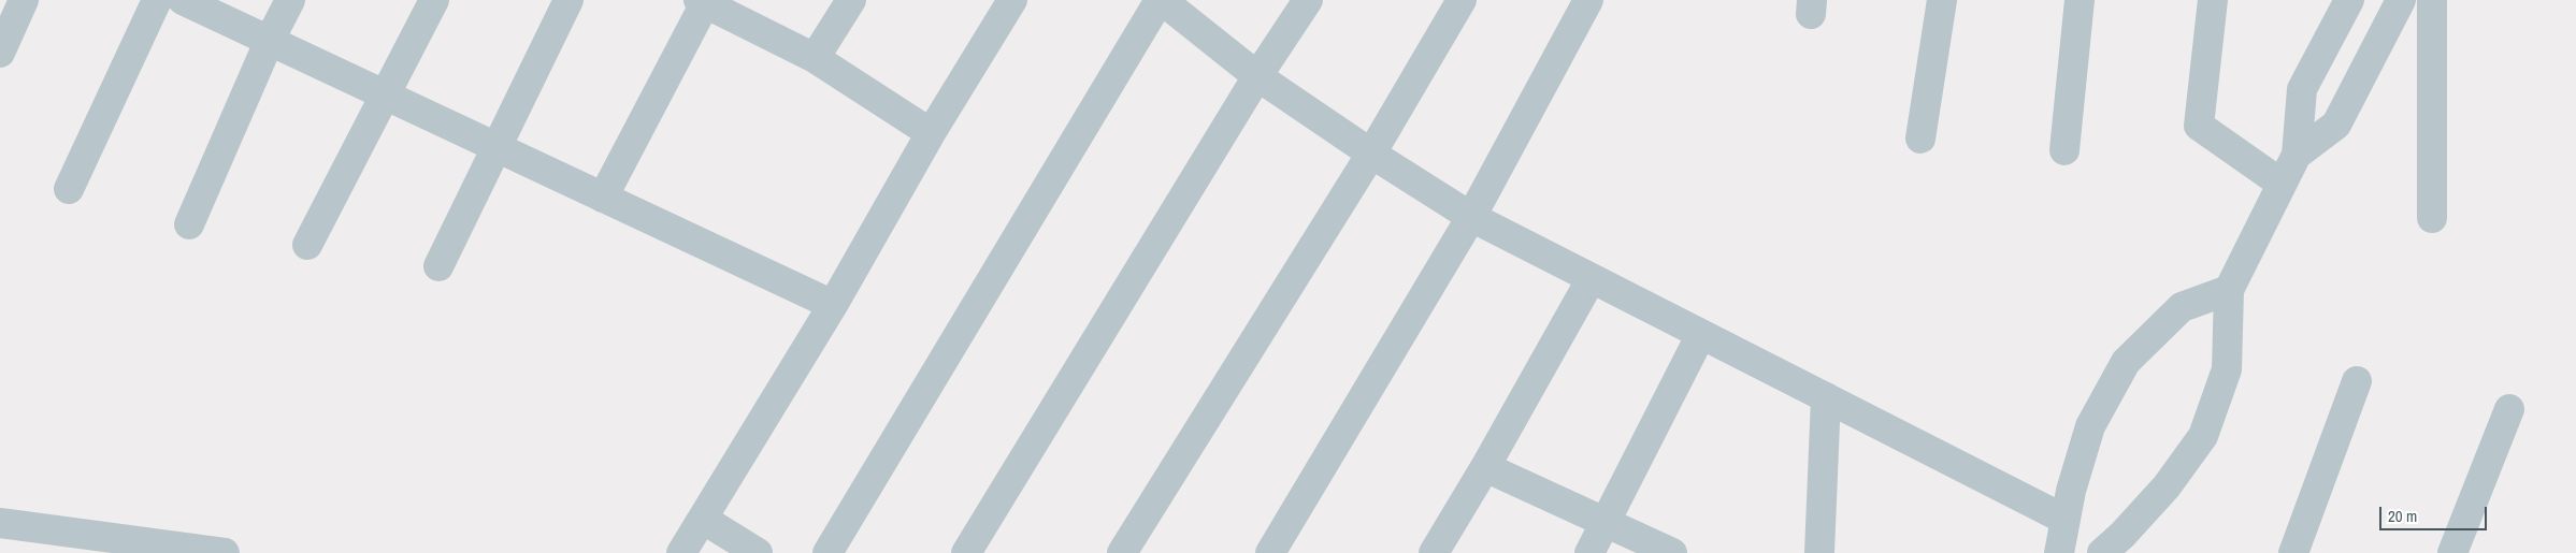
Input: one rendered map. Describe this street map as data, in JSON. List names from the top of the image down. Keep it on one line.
{"scale_bar":"20 m"}
